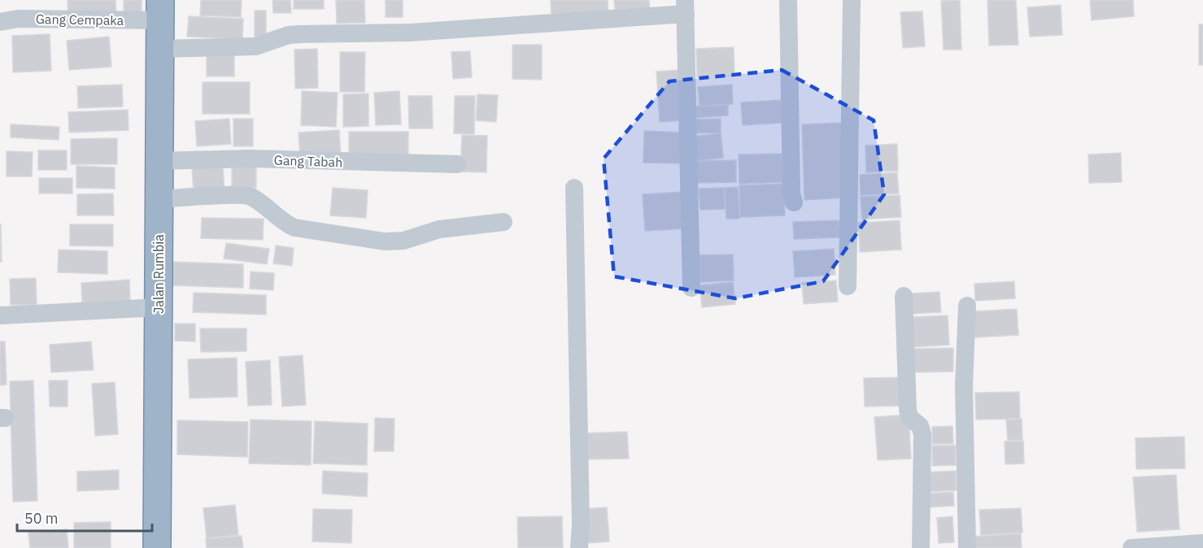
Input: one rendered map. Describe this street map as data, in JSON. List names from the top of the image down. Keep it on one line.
{"streets":{"highway":["Jalan Rumbia"],"street":["Gang Cempaka","Gang Tabah"]},"crossings":[["Gang Cempaka","Jalan Rumbia"],["Gang Tabah","Jalan Rumbia"]],"scale_bar":"50 m"}
